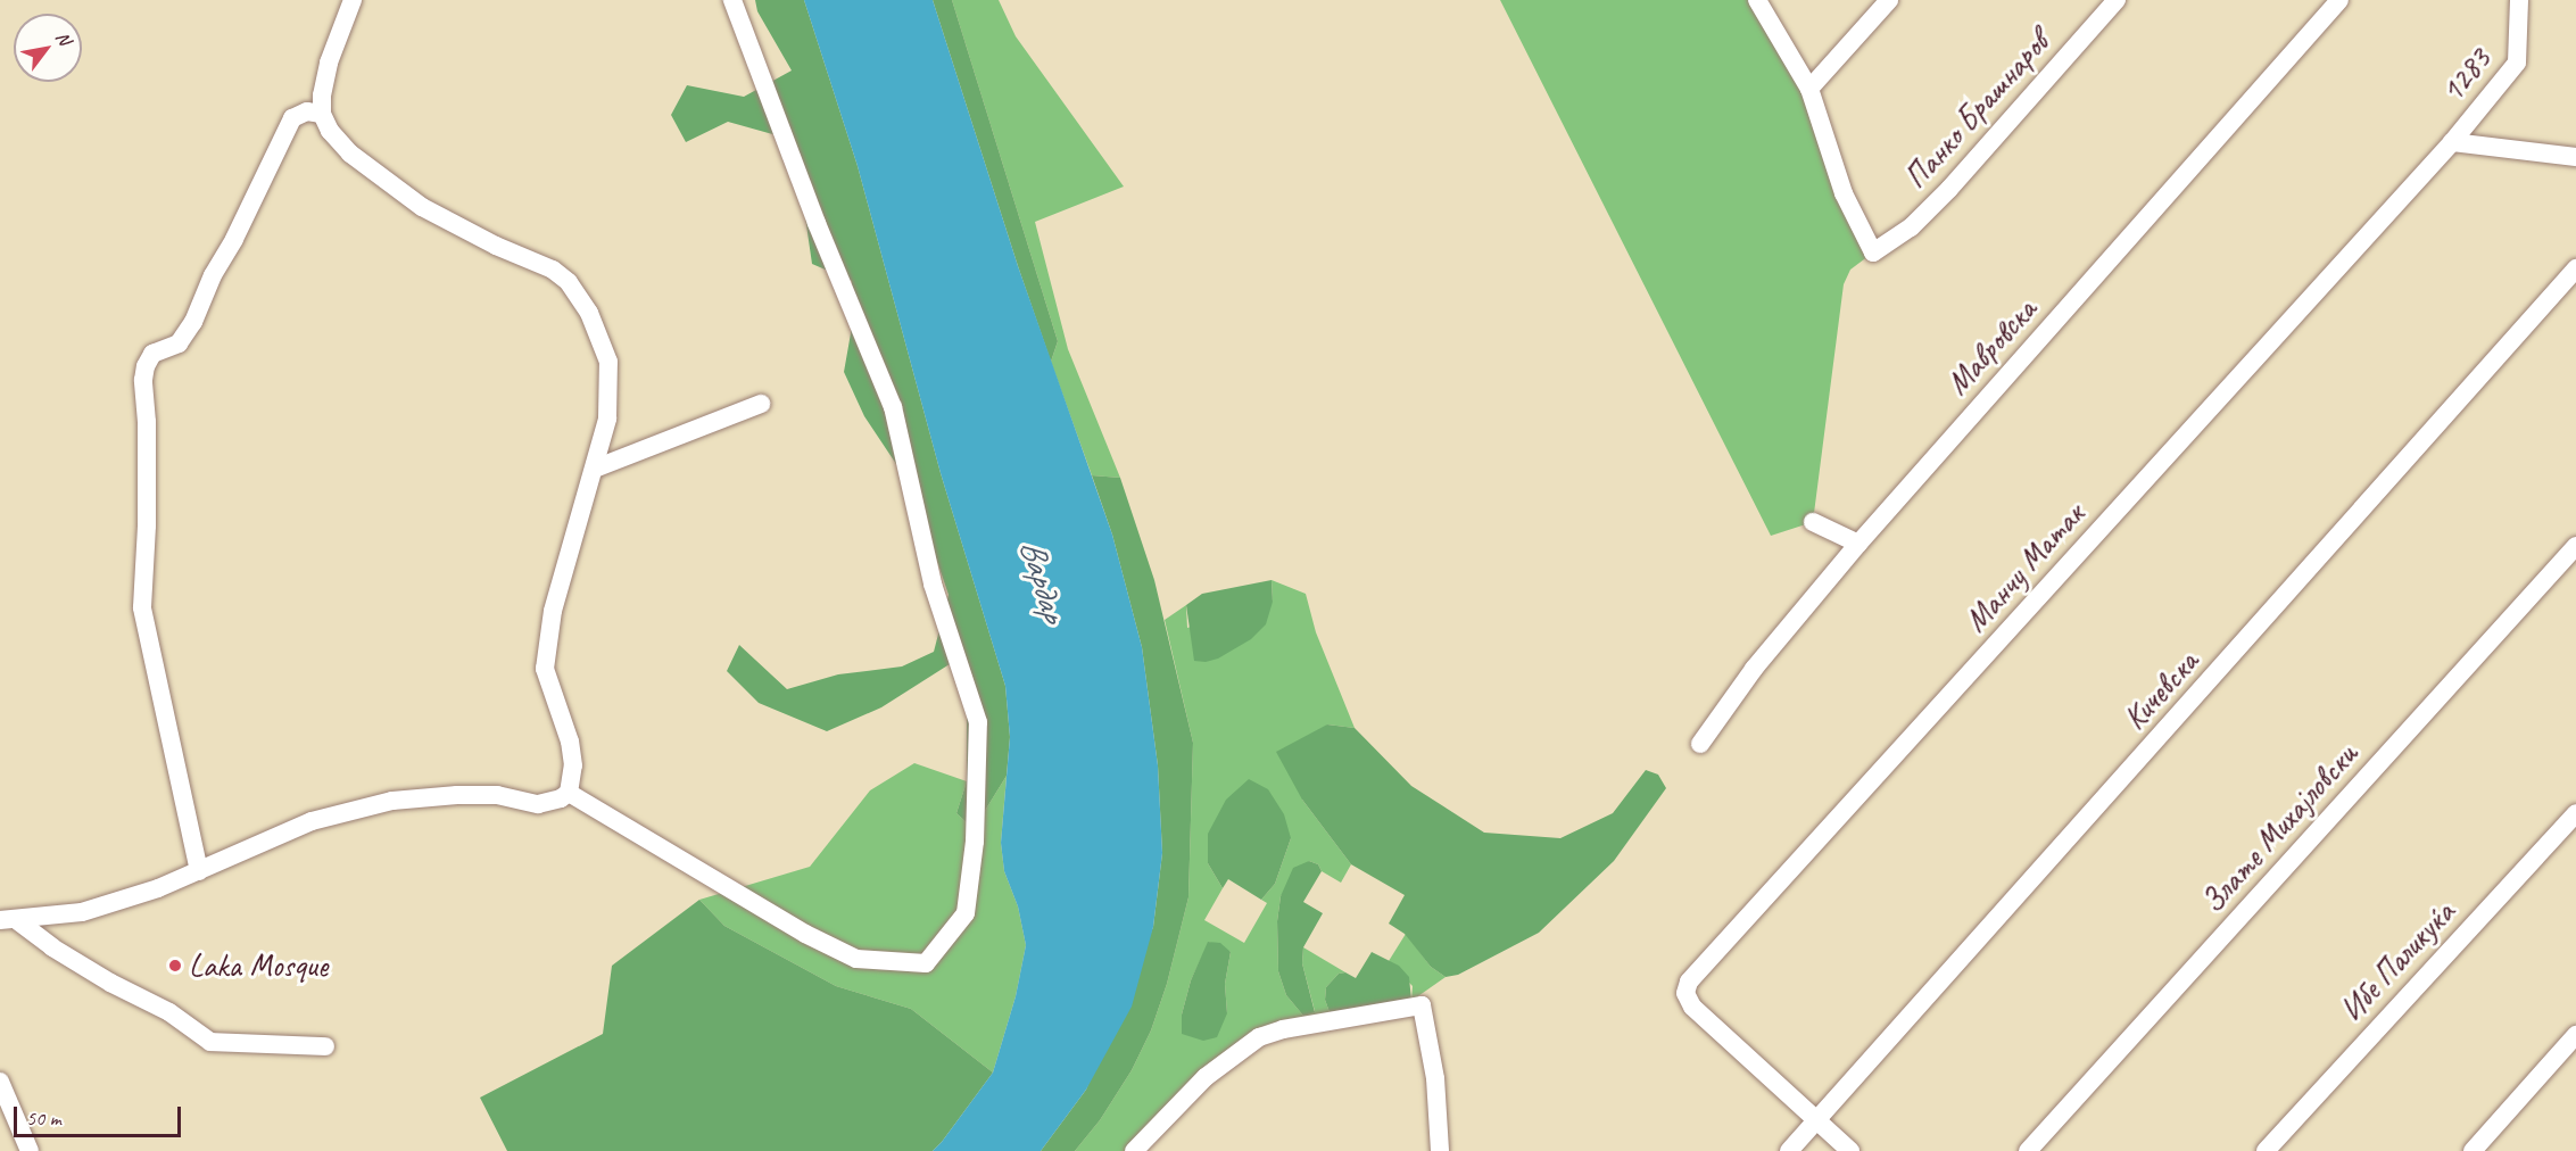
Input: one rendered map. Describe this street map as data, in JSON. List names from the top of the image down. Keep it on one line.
{"streets":{"street":["1283","Панко Брашнаров","Мавровска","Манчу Матак","Кичевска","Злате Михајловски","Ибе Паликуќа"]},"crossings":[["1283","Манчу Матак"],["Манчу Матак","Кичевска"]],"water":["Вардар"],"places":["Laka Mosque"],"scale_bar":"50 m","north":"top right"}
